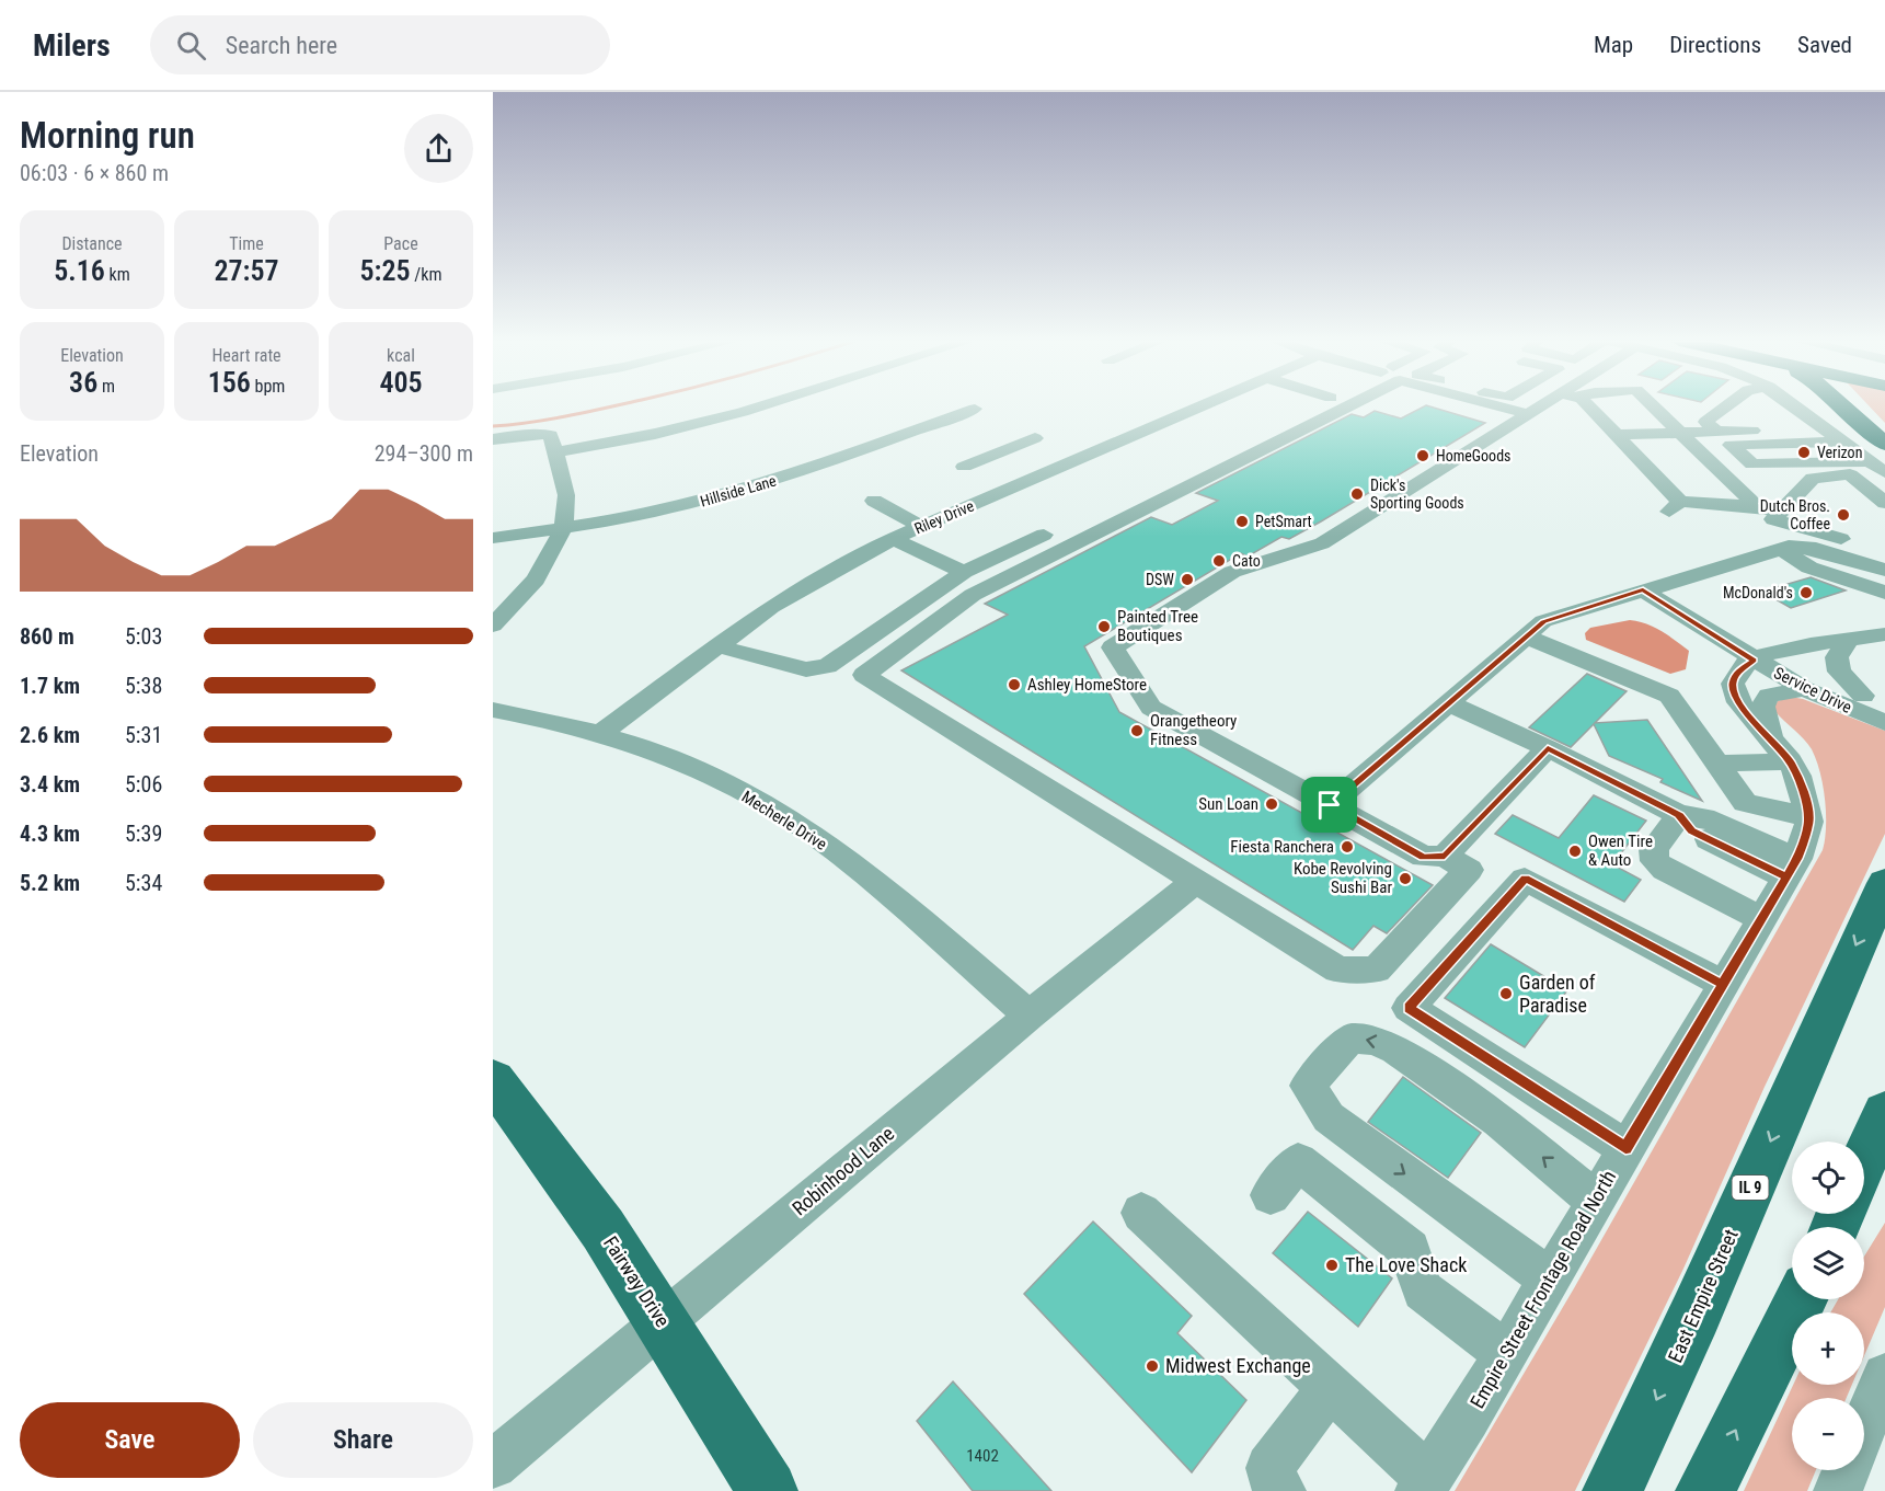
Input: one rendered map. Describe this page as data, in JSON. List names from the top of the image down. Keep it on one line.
{"streets":{"main road":["IL 9","Fairway Drive","East Empire Street"],"street":["Hillside Lane","Riley Drive","Service Drive","Mecherle Drive","Robinhood Lane","Empire Street Frontage Road North"]},"crossings":[["Riley Drive","Mecherle Drive"],["Service Drive","Empire Street Frontage Road North"],["Mecherle Drive","Robinhood Lane"],["Robinhood Lane","Fairway Drive"]],"places":["Verizon","HomeGoods","Dick's Sporting Goods","Dutch Bros. Coffee","PetSmart","Cato","DSW","McDonald's","Painted Tree Boutiques","Ashley HomeStore","Orangetheory Fitness","Sun Loan","Fiesta Ranchera","Owen Tire & Auto","Kobe Revolving Sushi Bar","Garden of Paradise","The Love Shack","Midwest Exchange"],"house_numbers":["1402"],"page":{"header":"Milers","search":"Search here","nav":["Map","Directions","Saved"],"heading":["Morning run","06:03 · 6 × 860 m"],"stats":[["Distance","5.16 km"],["Time","27:57"],["Pace","5:25 /km"],["Elevation","36 m"],["Heart rate","156 bpm"],["kcal","405"]],"chart":["Elevation","294–300 m"],"list":[{"name":"860 m","note":"5:03"},{"name":"1.7 km","note":"5:38"},{"name":"2.6 km","note":"5:31"},{"name":"3.4 km","note":"5:06"},{"name":"4.3 km","note":"5:39"},{"name":"5.2 km","note":"5:34"}],"map_buttons":["+","−"],"buttons":["Save","Share"]}}
